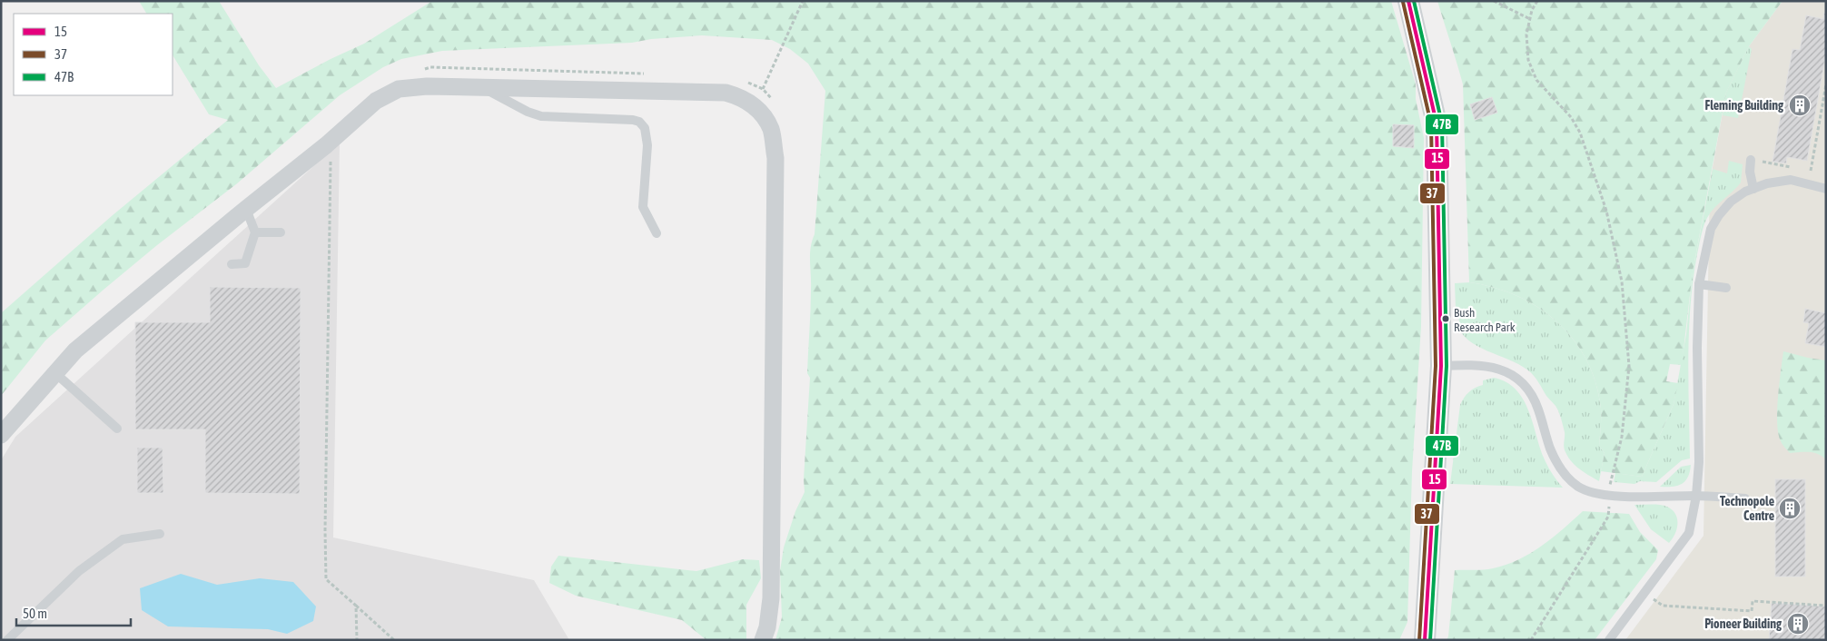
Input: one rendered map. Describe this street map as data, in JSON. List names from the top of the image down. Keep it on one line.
{"places":{"building":["Fleming Building","Technopole Centre","Pioneer Building"],"other":["Bush Research Park"]},"lines":["transit line 15","transit line 47B","transit line 37"],"legend":["15","37","47B"],"scale_bar":"50 m"}
